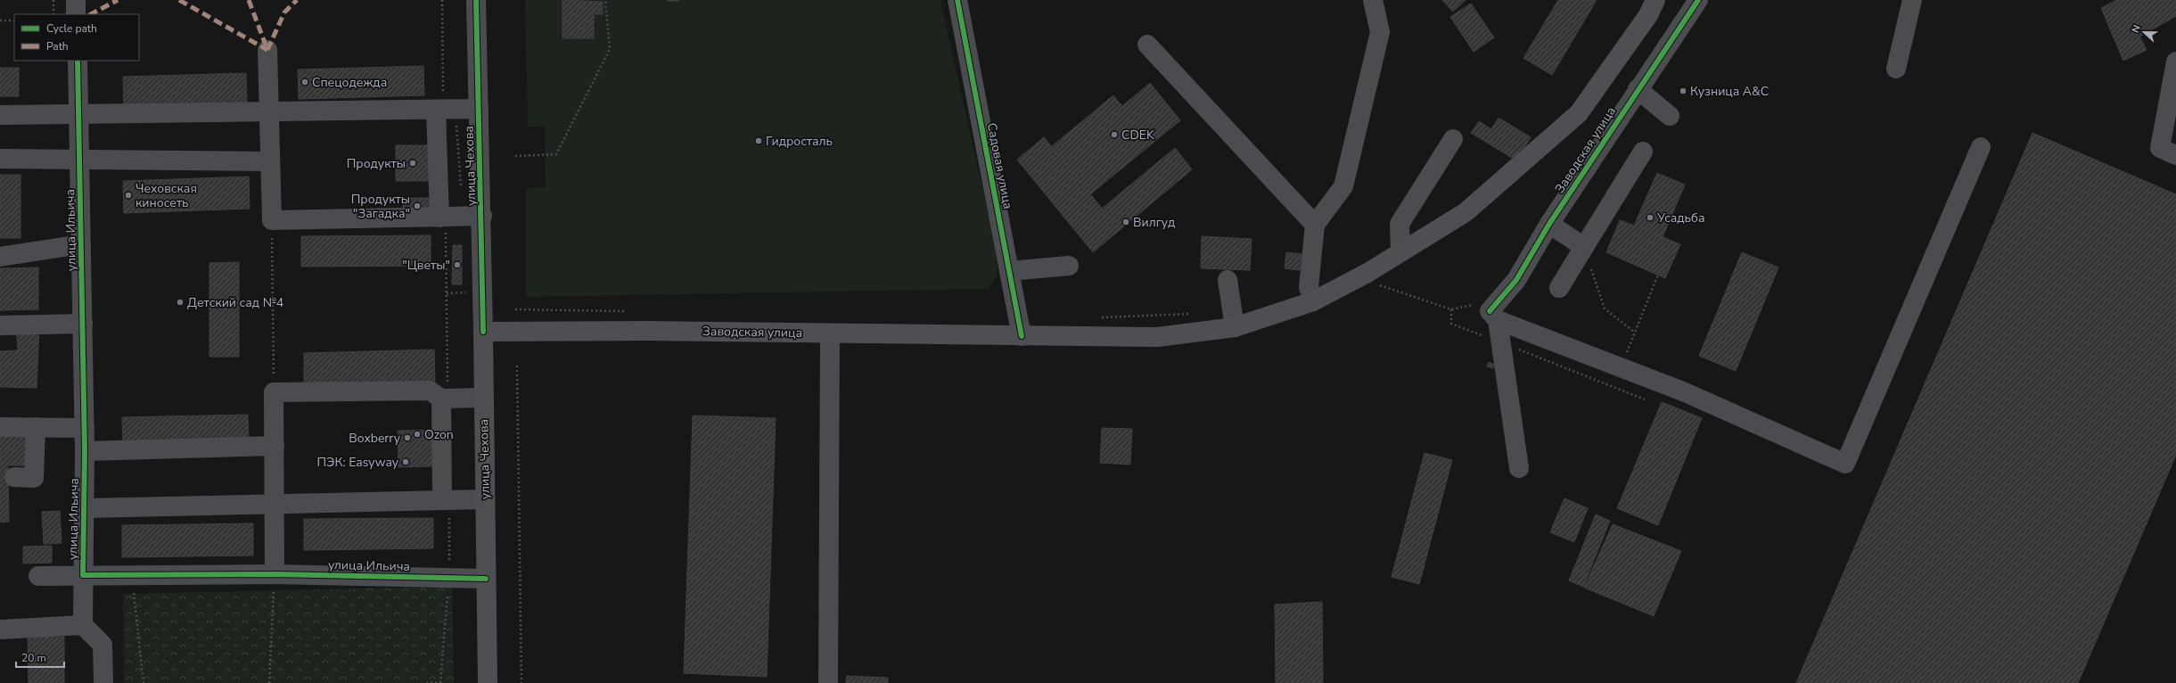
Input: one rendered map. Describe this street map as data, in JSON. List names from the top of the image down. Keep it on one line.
{"streets":{"main road":["Заводская улица","улица Чехова"],"street":["Садовая улица","улица Ильича"]},"crossings":[["Заводская улица","улица Чехова"],["Заводская улица","Садовая улица"],["улица Чехова","улица Ильича"]],"places":["Спецодежда","Кузница А&С","CDEK","Гидросталь","Продукты","Чеховская киносеть","Продукты \"Загадка\"","Усадьба","Вилгуд","\"Цветы\"","Детский сад №4","Ozon","Boxberry","ПЭК: Easyway"],"legend":["Cycle path","Path"],"scale_bar":"20 m","north":"left"}
